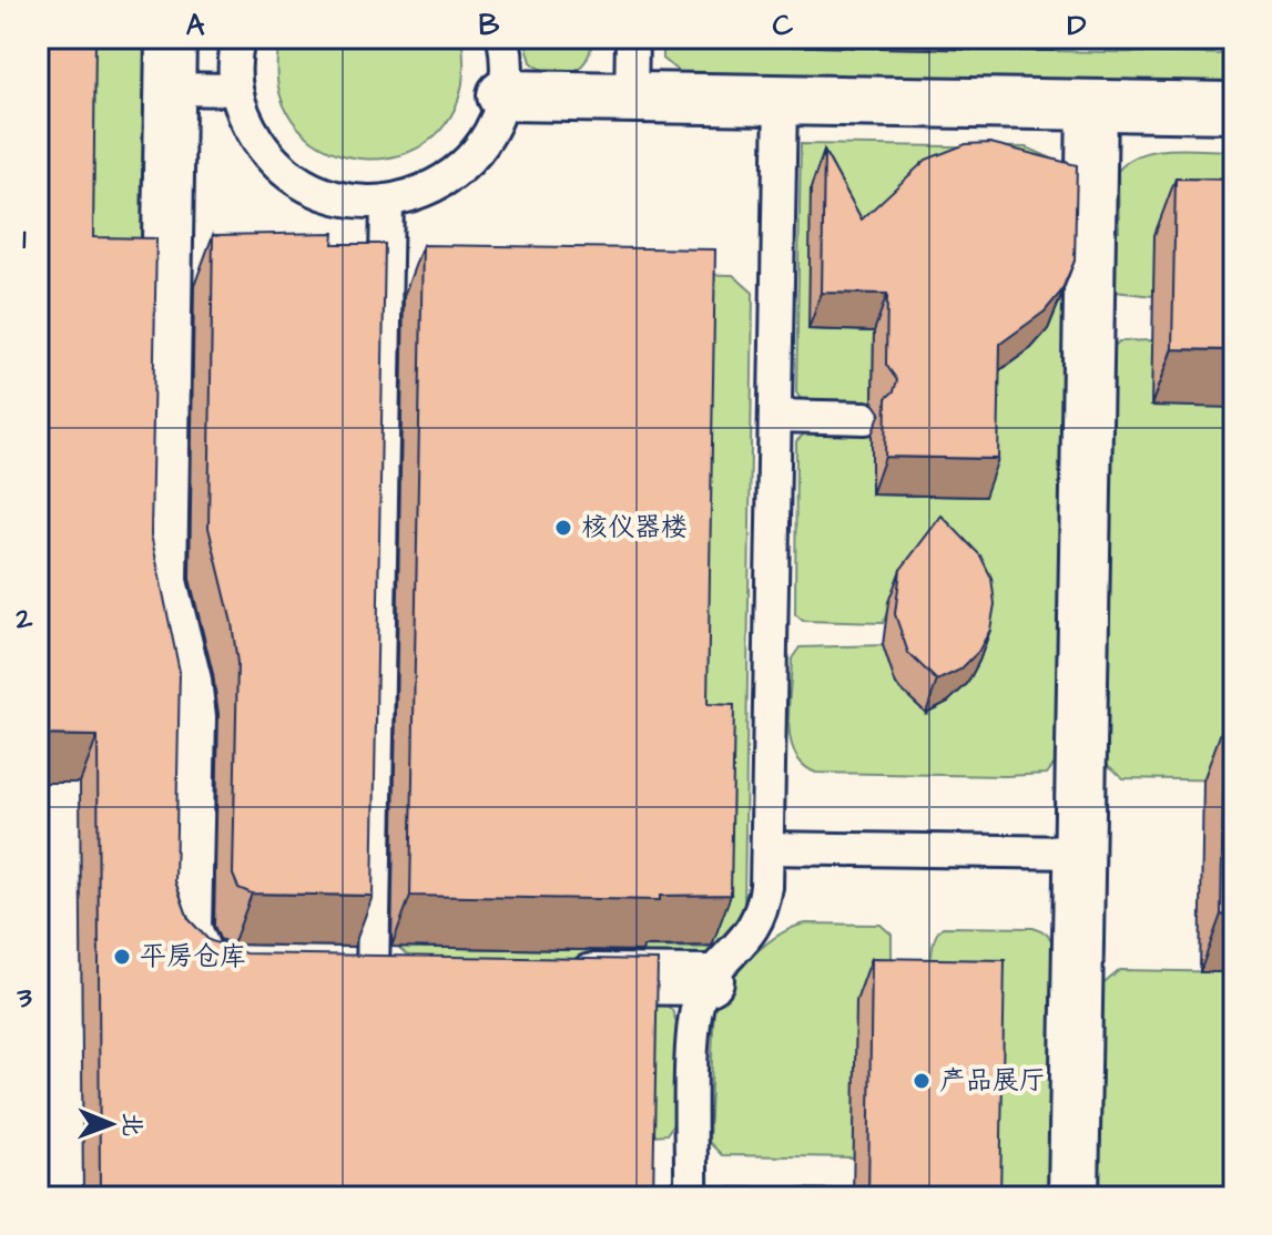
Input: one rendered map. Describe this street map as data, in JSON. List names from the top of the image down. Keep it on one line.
{"places":["核仪器楼","平房仓库","产品展厅"],"north":"right","grid":{"columns":["A","B","C","D"],"rows":["1","2","3"]}}
